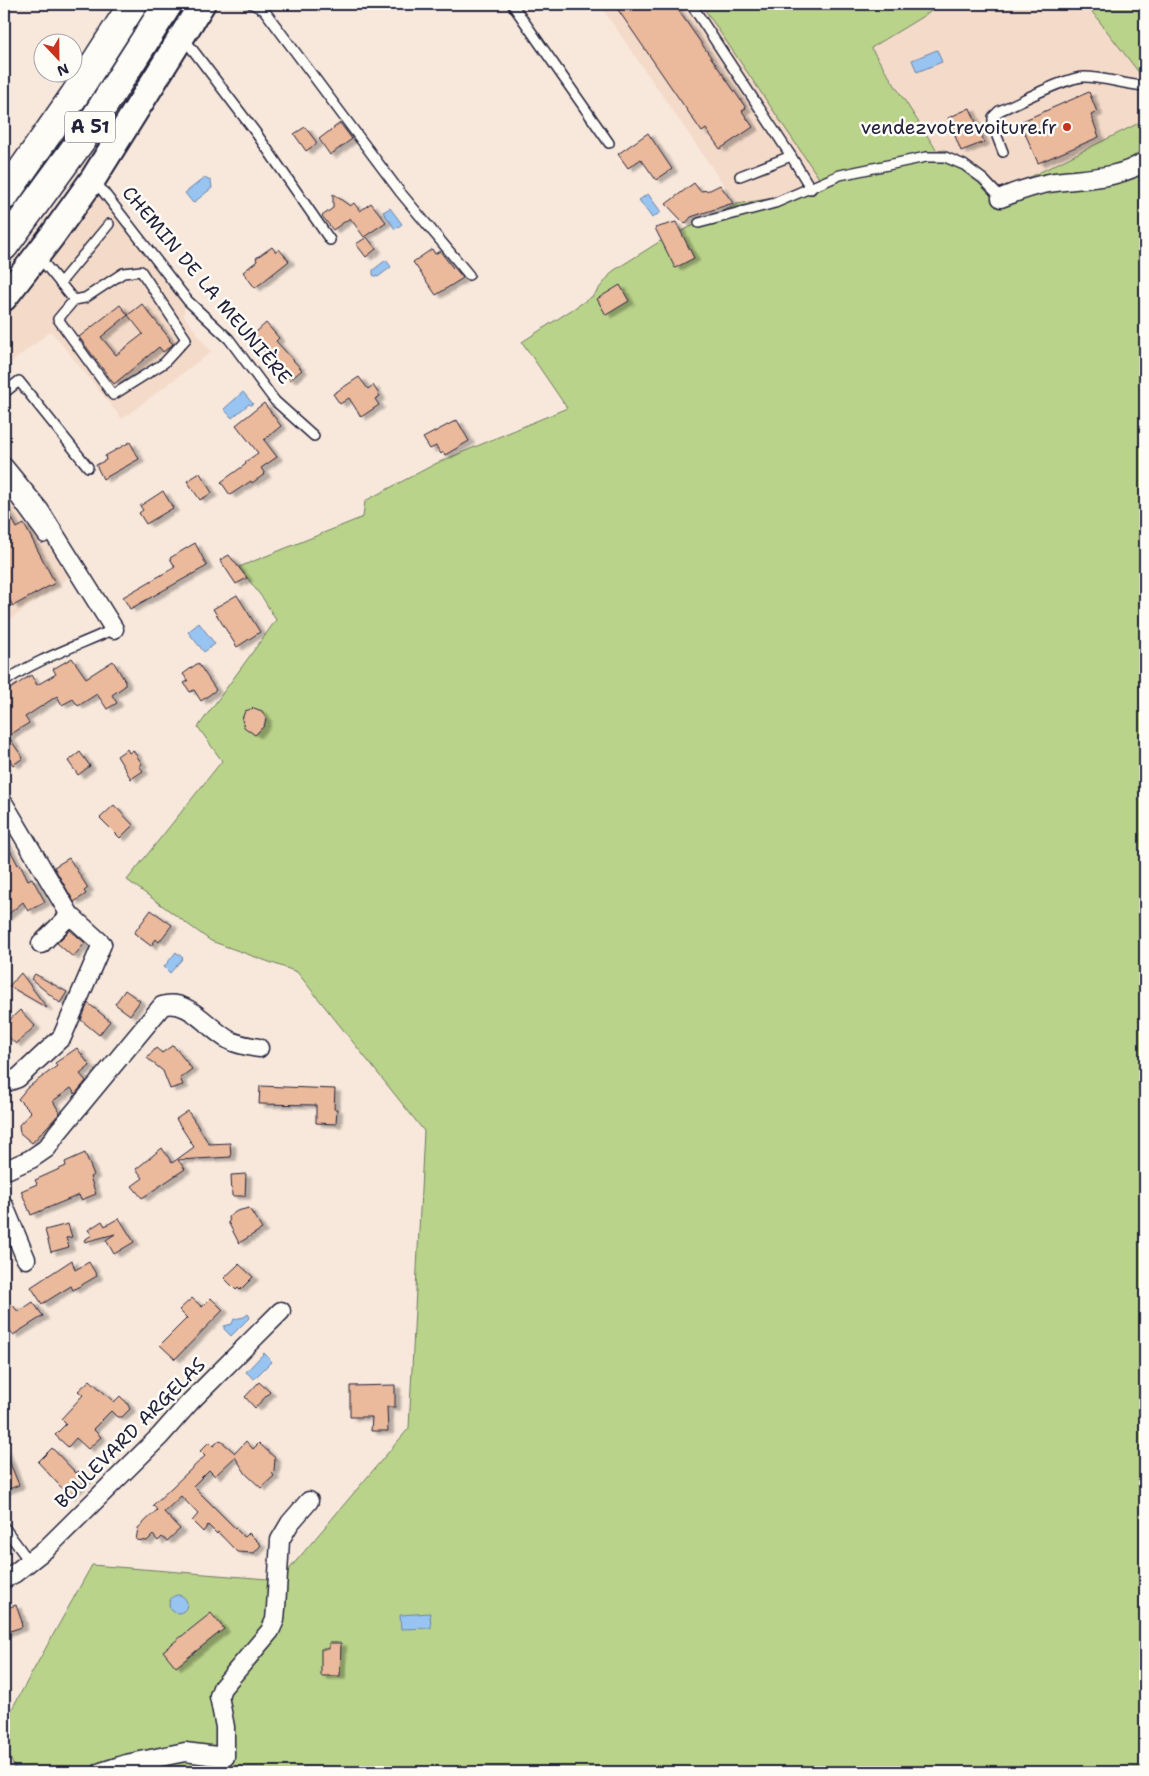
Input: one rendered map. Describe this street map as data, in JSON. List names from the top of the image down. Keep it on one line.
{"streets":{"highway":["A 51"],"street":["BOULEVARD ARGELAS"],"lane":["CHEMIN DE LA MEUNIÈRE"]},"places":["vendezvotrevoiture.fr"],"north":"bottom"}
